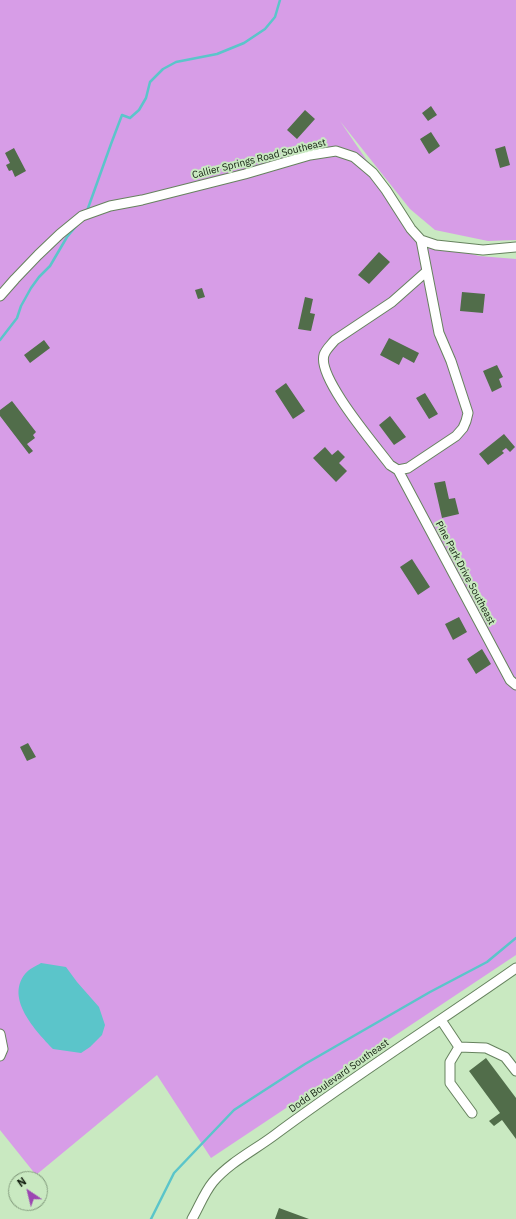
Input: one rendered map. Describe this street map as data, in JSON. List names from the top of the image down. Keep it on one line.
{"streets":{"street":["Callier Springs Road Southeast","Pine Park Drive Southeast","Dodd Boulevard Southeast"]},"north":"top left"}
